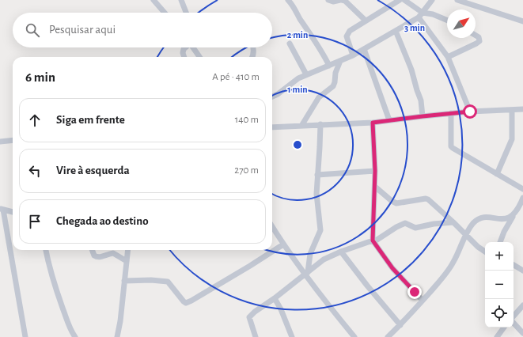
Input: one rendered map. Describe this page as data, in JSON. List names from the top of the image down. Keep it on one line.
{"north":"top right","page":{"search":"Pesquisar aqui","heading":["6 min","A pé · 410 m"],"list":[["Siga em frente","140 m"],["Vire à esquerda","270 m"],"Chegada ao destino"],"map_buttons":["+","−"]},"rings":["3 min","2 min","1 min"]}
